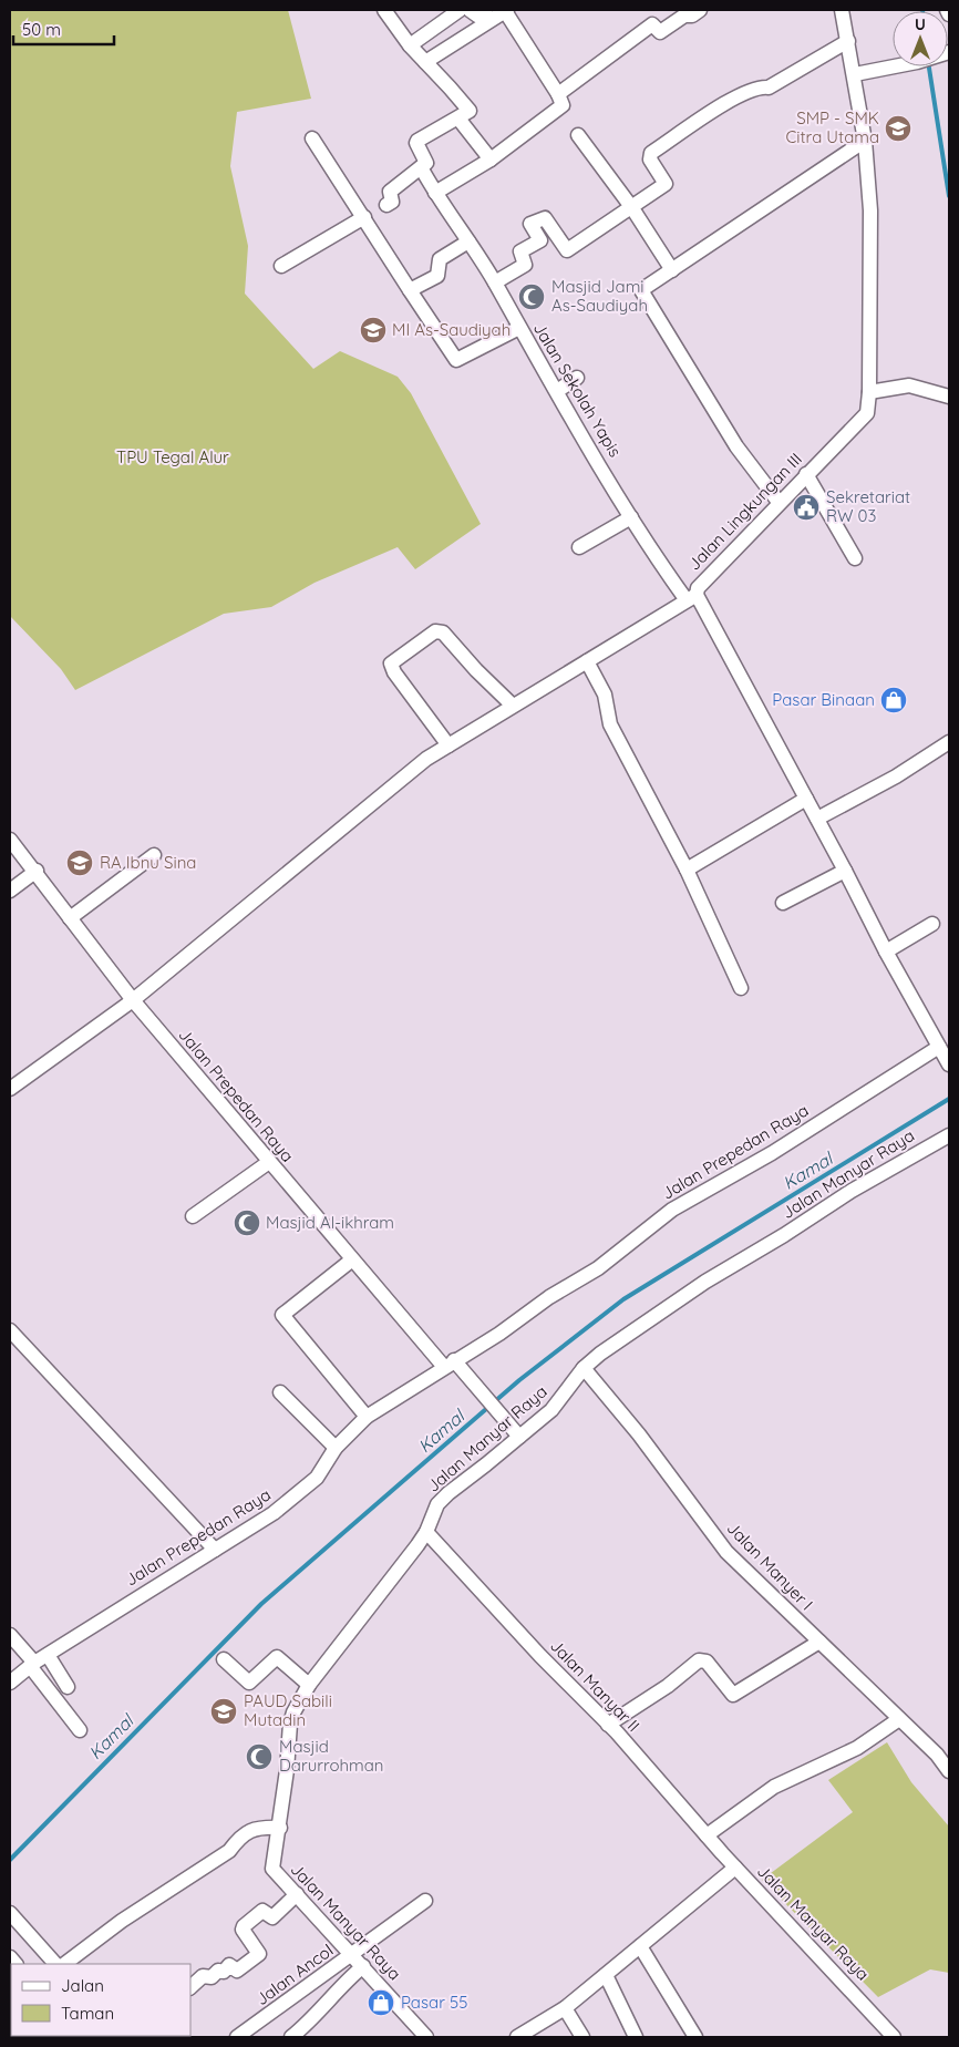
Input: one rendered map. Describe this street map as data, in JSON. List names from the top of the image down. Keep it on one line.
{"streets":{"street":["Jalan Sekolah Yapis","Jalan Lingkungan III","Jalan Prepedan Raya","Jalan Manyar Raya","Jalan Manyer I","Jalan Manyar II","Jalan Ancol"]},"crossings":[["Jalan Sekolah Yapis","Jalan Lingkungan III"],["Jalan Lingkungan III","Jalan Prepedan Raya"],["Jalan Manyar Raya","Jalan Manyer I"],["Jalan Manyar Raya","Jalan Manyar II"],["Jalan Manyar Raya","Jalan Ancol"]],"water":["Kamal"],"parks":["TPU Tegal Alur"],"places":{"school or university":["SMP - SMK Citra Utama","MI As-Saudiyah","RA Ibnu Sina","PAUD Sabili Mutadin"],"mosque":["Masjid Jami As-Saudiyah","Masjid Al-ikhram","Masjid Darurrohman"],"public building":["Sekretariat RW 03"],"shop":["Pasar Binaan","Pasar 55"]},"legend":["Jalan","Taman"],"scale_bar":"50 m","north":"top"}
